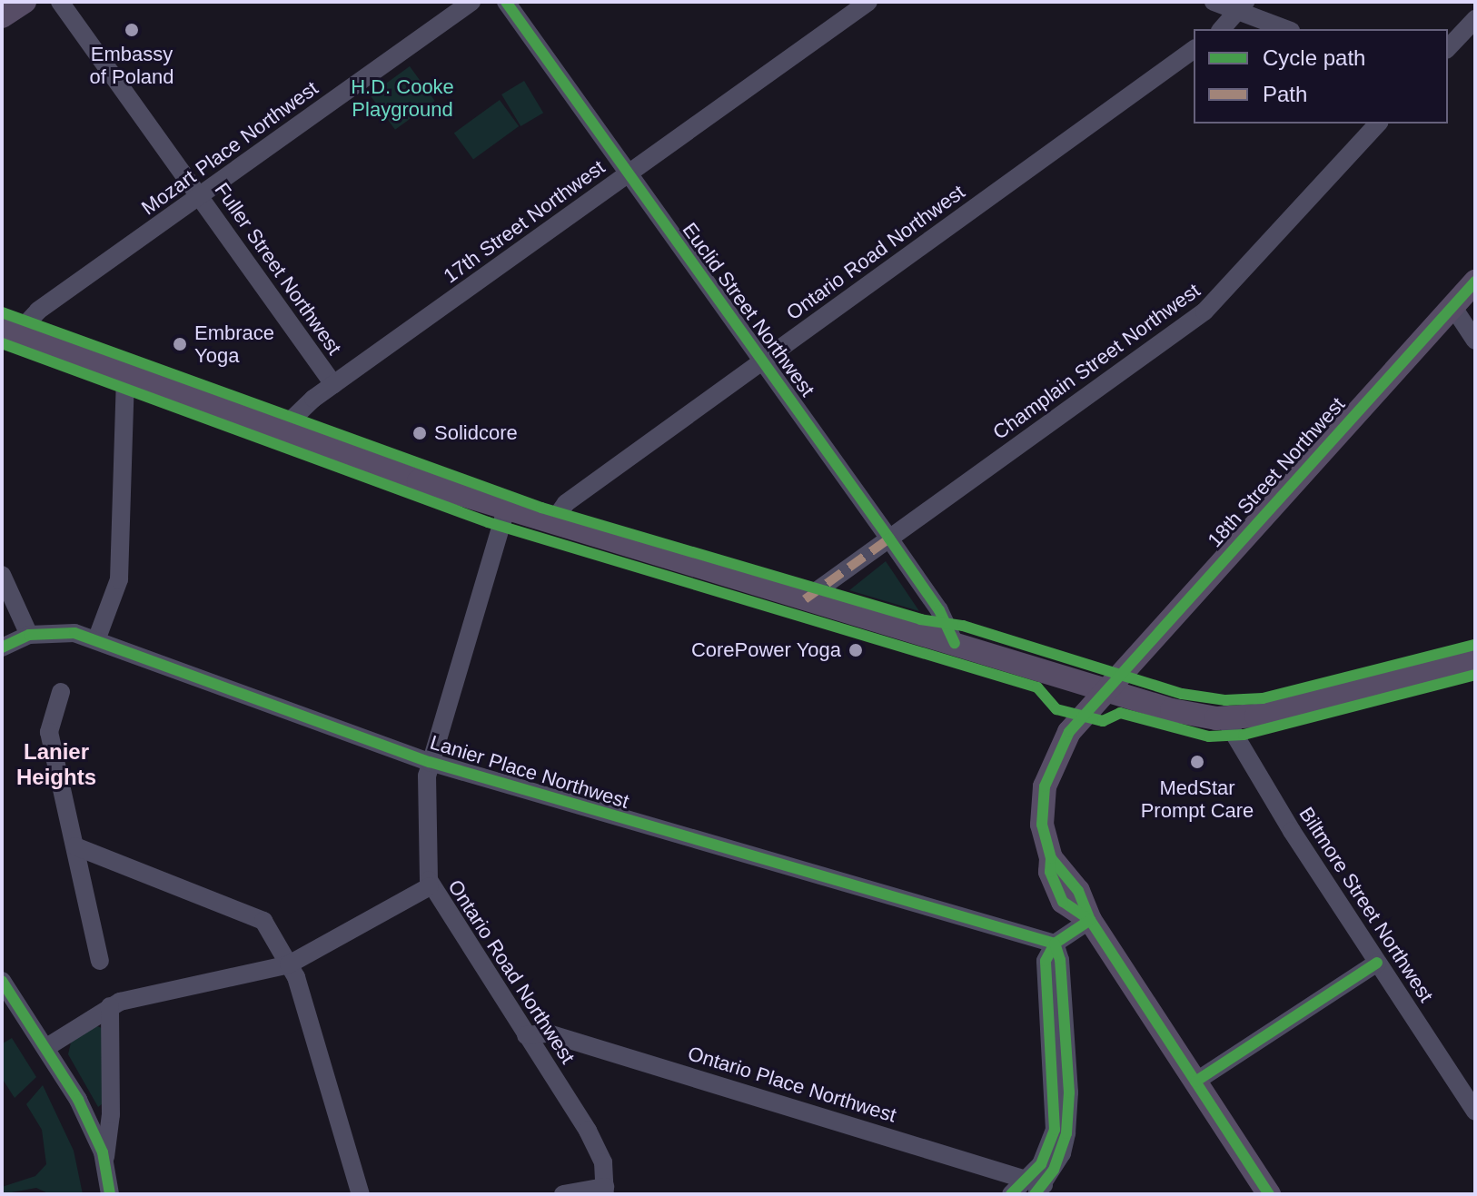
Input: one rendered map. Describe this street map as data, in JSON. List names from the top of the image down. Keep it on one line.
{"streets":{"main road":["18th Street Northwest"],"street":["Mozart Place Northwest","17th Street Northwest","Ontario Road Northwest","Fuller Street Northwest","Euclid Street Northwest","Champlain Street Northwest","Lanier Place Northwest","Biltmore Street Northwest","Ontario Place Northwest"]},"crossings":[["Mozart Place Northwest","Fuller Street Northwest"],["17th Street Northwest","Fuller Street Northwest"],["17th Street Northwest","Euclid Street Northwest"],["Ontario Road Northwest","Euclid Street Northwest"],["Ontario Road Northwest","Lanier Place Northwest"],["Ontario Road Northwest","Ontario Place Northwest"],["Euclid Street Northwest","Champlain Street Northwest"]],"districts":["Lanier Heights"],"parks":["H.D. Cooke Playground"],"places":["Embassy of Poland","Embrace Yoga","Solidcore","CorePower Yoga","MedStar Prompt Care"],"legend":["Cycle path","Path"]}
